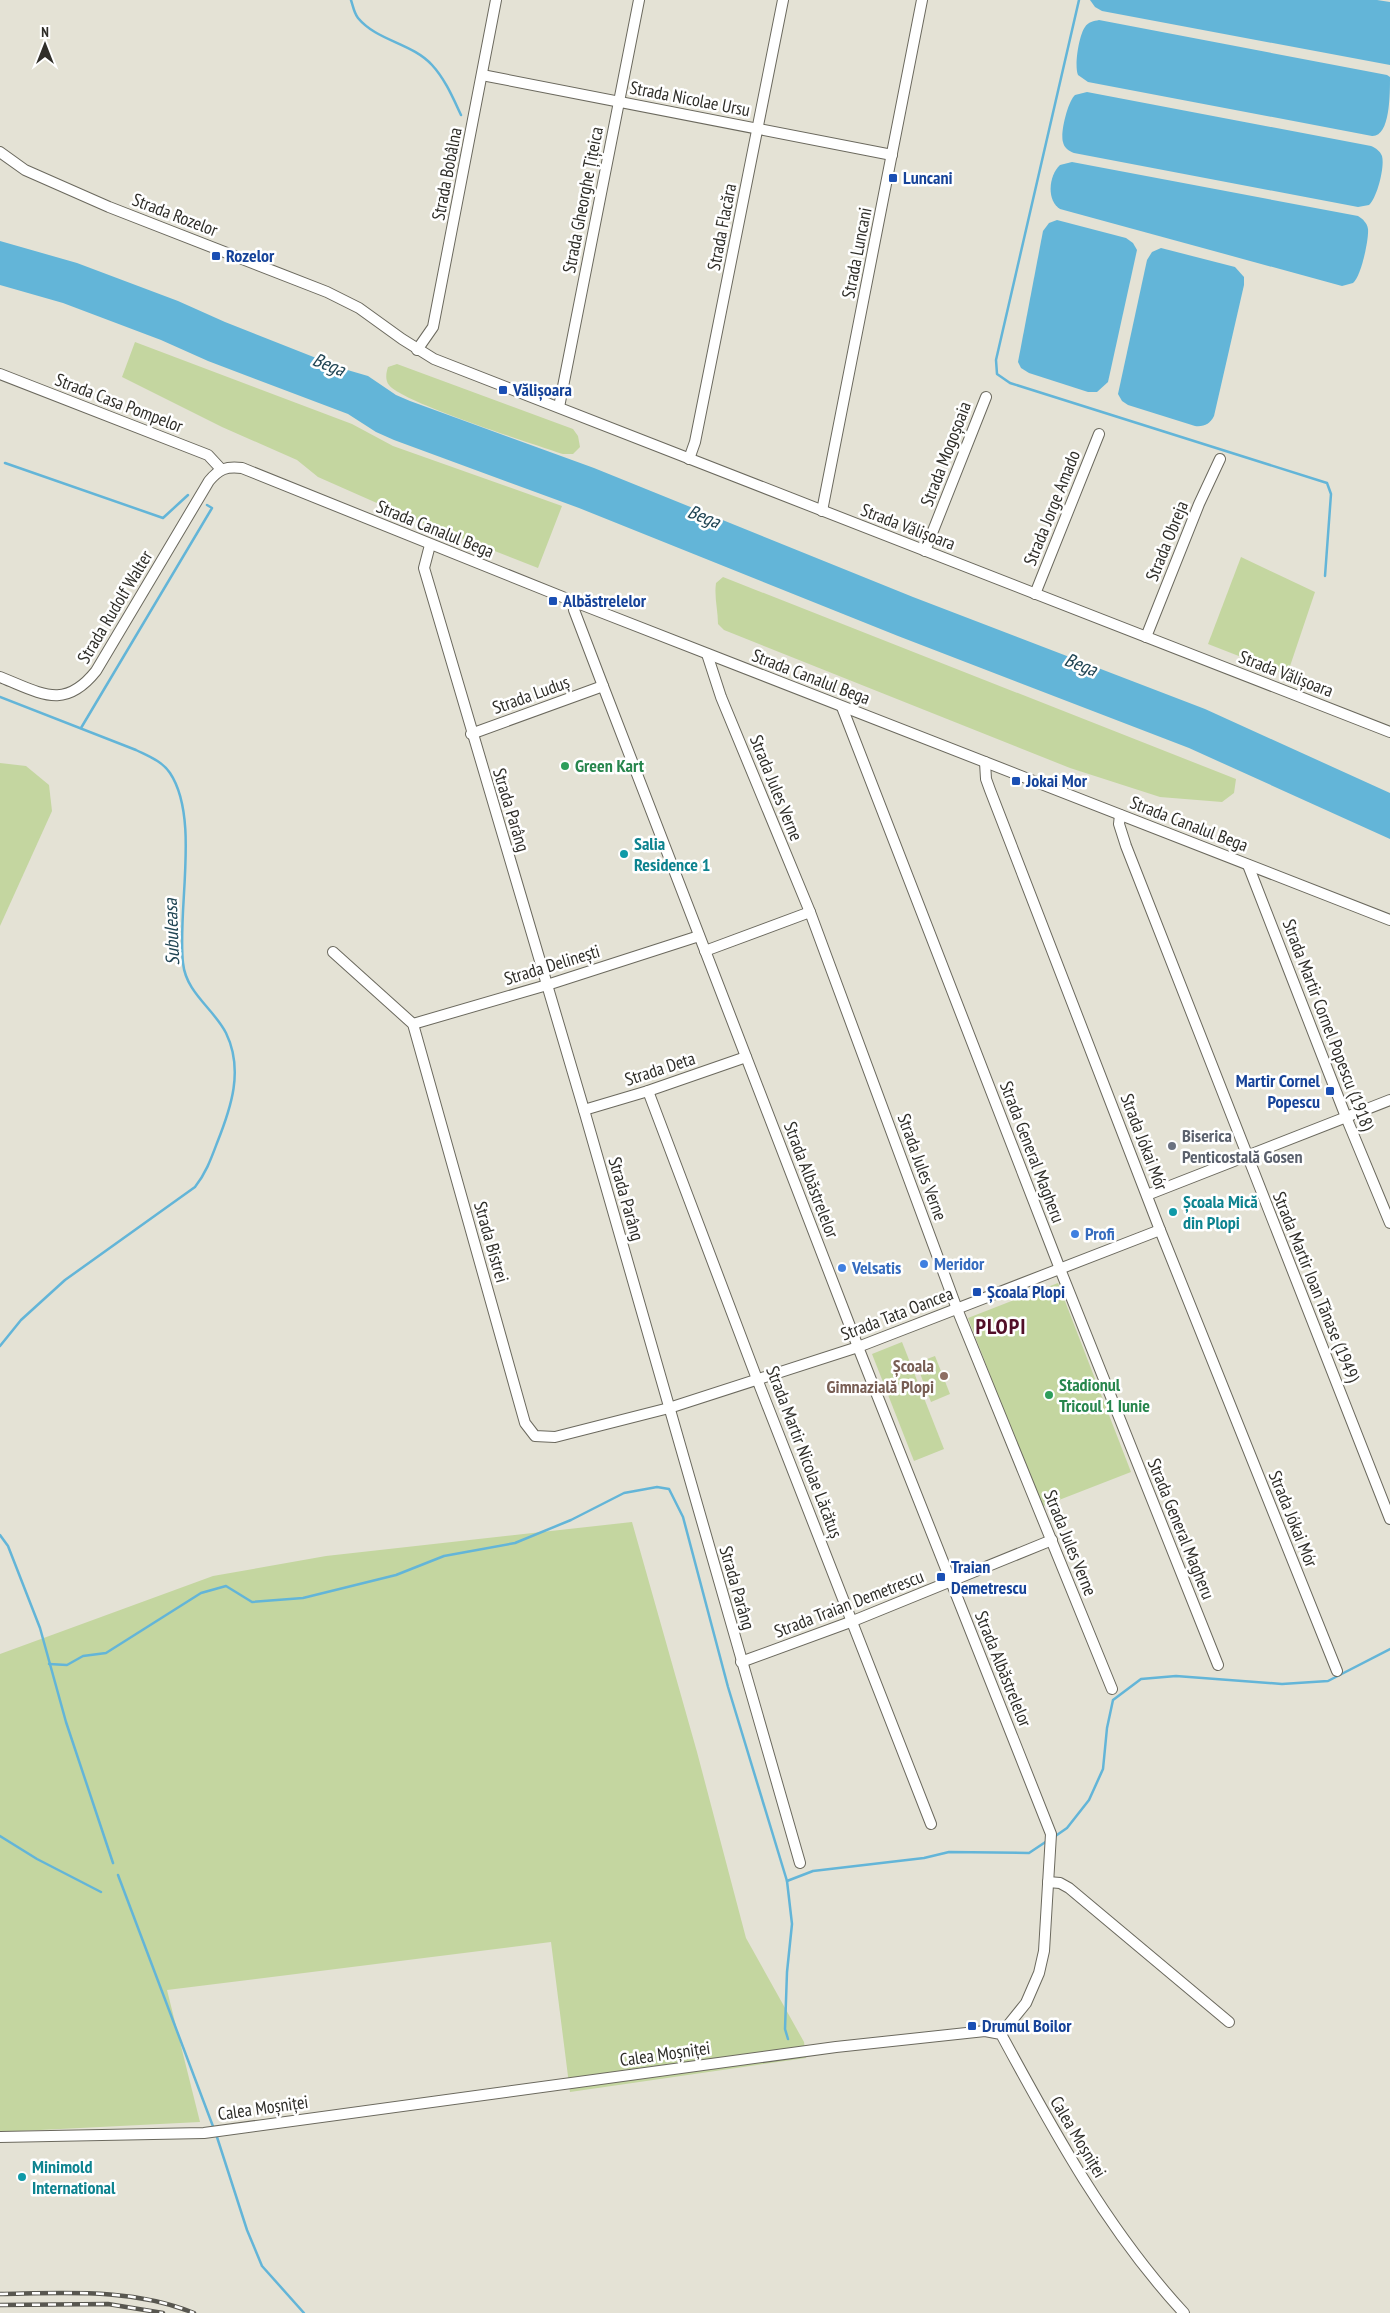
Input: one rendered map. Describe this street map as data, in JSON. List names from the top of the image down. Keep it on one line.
{"streets":{"street":["Strada Nicolae Ursu","Strada Bobâlna","Strada Gheorghe Țițeica","Strada Rozelor","Strada Flacăra","Strada Luncani","Strada Casa Pompelor","Strada Mogoșoaia","Strada Jorge Amado","Strada Vălișoara","Strada Canalul Bega","Strada Obreja","Strada Rudolf Walter","Strada Luduș","Strada Jules Verne","Strada Parâng","Strada Delinești","Strada Martir Cornel Popescu (1918)","Strada Deta","Strada Jókai Mór","Strada General Magheru","Strada Albăstrelelor","Strada Bistrei","Strada Martir Ioan Tănase (1949)","Strada Tata Oancea","Strada Martir Nicolae Lăcătuș","Strada Traian Demetrescu","Calea Moșniței"]},"crossings":[["Strada Nicolae Ursu","Strada Bobâlna"],["Strada Nicolae Ursu","Strada Gheorghe Țițeica"],["Strada Nicolae Ursu","Strada Flacăra"],["Strada Nicolae Ursu","Strada Luncani"],["Strada Bobâlna","Strada Rozelor"],["Strada Bobâlna","Strada Vălișoara"],["Strada Gheorghe Țițeica","Strada Vălișoara"],["Strada Rozelor","Strada Vălișoara"],["Strada Flacăra","Strada Vălișoara"],["Strada Luncani","Strada Vălișoara"],["Strada Casa Pompelor","Strada Canalul Bega"],["Strada Casa Pompelor","Strada Rudolf Walter"],["Strada Mogoșoaia","Strada Vălișoara"],["Strada Jorge Amado","Strada Vălișoara"],["Strada Vălișoara","Strada Obreja"],["Strada Canalul Bega","Strada Rudolf Walter"],["Strada Canalul Bega","Strada Jules Verne"],["Strada Canalul Bega","Strada Parâng"],["Strada Canalul Bega","Strada Martir Cornel Popescu (1918)"],["Strada Canalul Bega","Strada Jókai Mór"],["Strada Canalul Bega","Strada General Magheru"],["Strada Canalul Bega","Strada Albăstrelelor"],["Strada Canalul Bega","Strada Martir Ioan Tănase (1949)"],["Strada Luduș","Strada Parâng"],["Strada Luduș","Strada Albăstrelelor"],["Strada Jules Verne","Strada Tata Oancea"],["Strada Jules Verne","Strada Traian Demetrescu"],["Strada Parâng","Strada Delinești"],["Strada Parâng","Strada Deta"],["Strada Parâng","Strada Bistrei"],["Strada Parâng","Strada Tata Oancea"],["Strada Parâng","Strada Traian Demetrescu"],["Strada Delinești","Strada Albăstrelelor"],["Strada Delinești","Strada Bistrei"],["Strada Deta","Strada Albăstrelelor"],["Strada Deta","Strada Martir Nicolae Lăcătuș"],["Strada Jókai Mór","Strada Tata Oancea"],["Strada General Magheru","Strada Tata Oancea"],["Strada Albăstrelelor","Strada Tata Oancea"],["Strada Albăstrelelor","Strada Traian Demetrescu"],["Strada Albăstrelelor","Calea Moșniței"],["Strada Bistrei","Strada Tata Oancea"],["Strada Tata Oancea","Strada Martir Nicolae Lăcătuș"],["Strada Martir Nicolae Lăcătuș","Strada Traian Demetrescu"]],"districts":["PLOPI"],"water":["Bega","Subuleasa"],"places":{"transit":["Luncani","Rozelor","Vălișoara","Albăstrelelor","Jokai Mor","Martir Cornel Popescu","Școala Plopi","Traian Demetrescu","Drumul Boilor"],"other":["Green Kart","Salia Residence 1","Biserica Penticostală Gosen","Școala Mică din Plopi","Profi","Meridor","Velsatis","Școala Gimnazială Plopi","Stadionul Tricoul 1 Iunie","Minimold International"]},"north":"top"}
